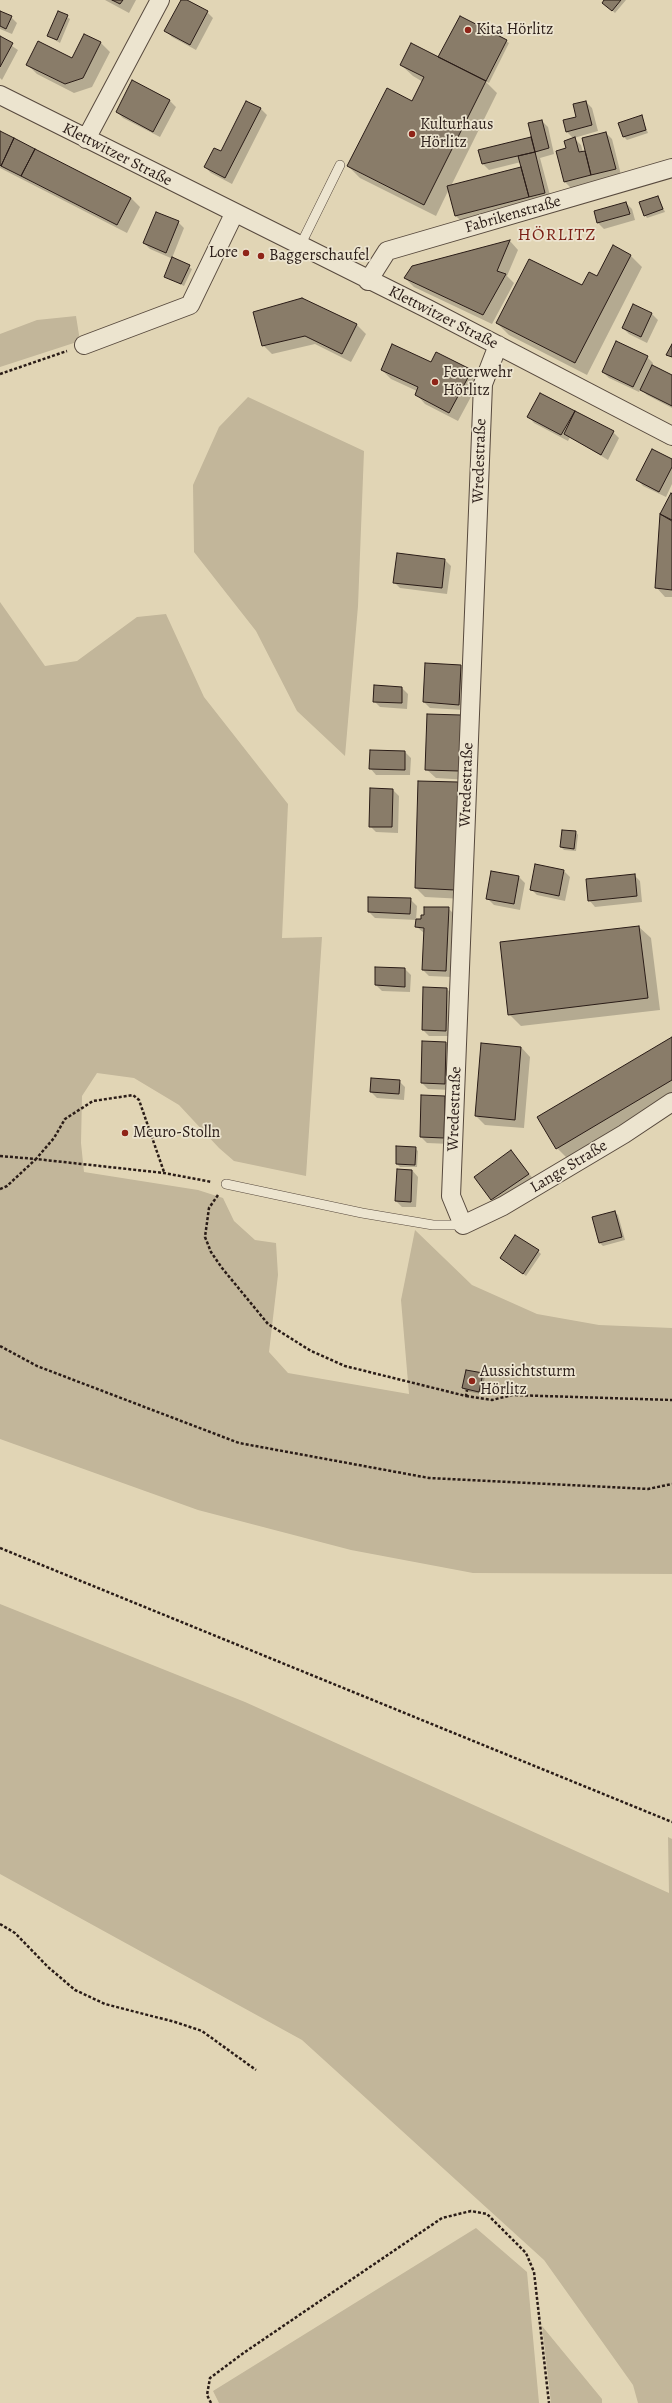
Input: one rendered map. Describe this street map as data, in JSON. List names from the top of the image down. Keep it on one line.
{"streets":{"street":["Klettwitzer Straße","Fabrikenstraße","Wredestraße","Lange Straße"]},"crossings":[["Klettwitzer Straße","Fabrikenstraße"],["Klettwitzer Straße","Wredestraße"],["Wredestraße","Lange Straße"]],"districts":["HÖRLITZ"],"places":["Kita Hörlitz","Kulturhaus Hörlitz","Lore","Baggerschaufel","Feuerwehr Hörlitz","Meuro-Stolln","Aussichtsturm Hörlitz"]}
